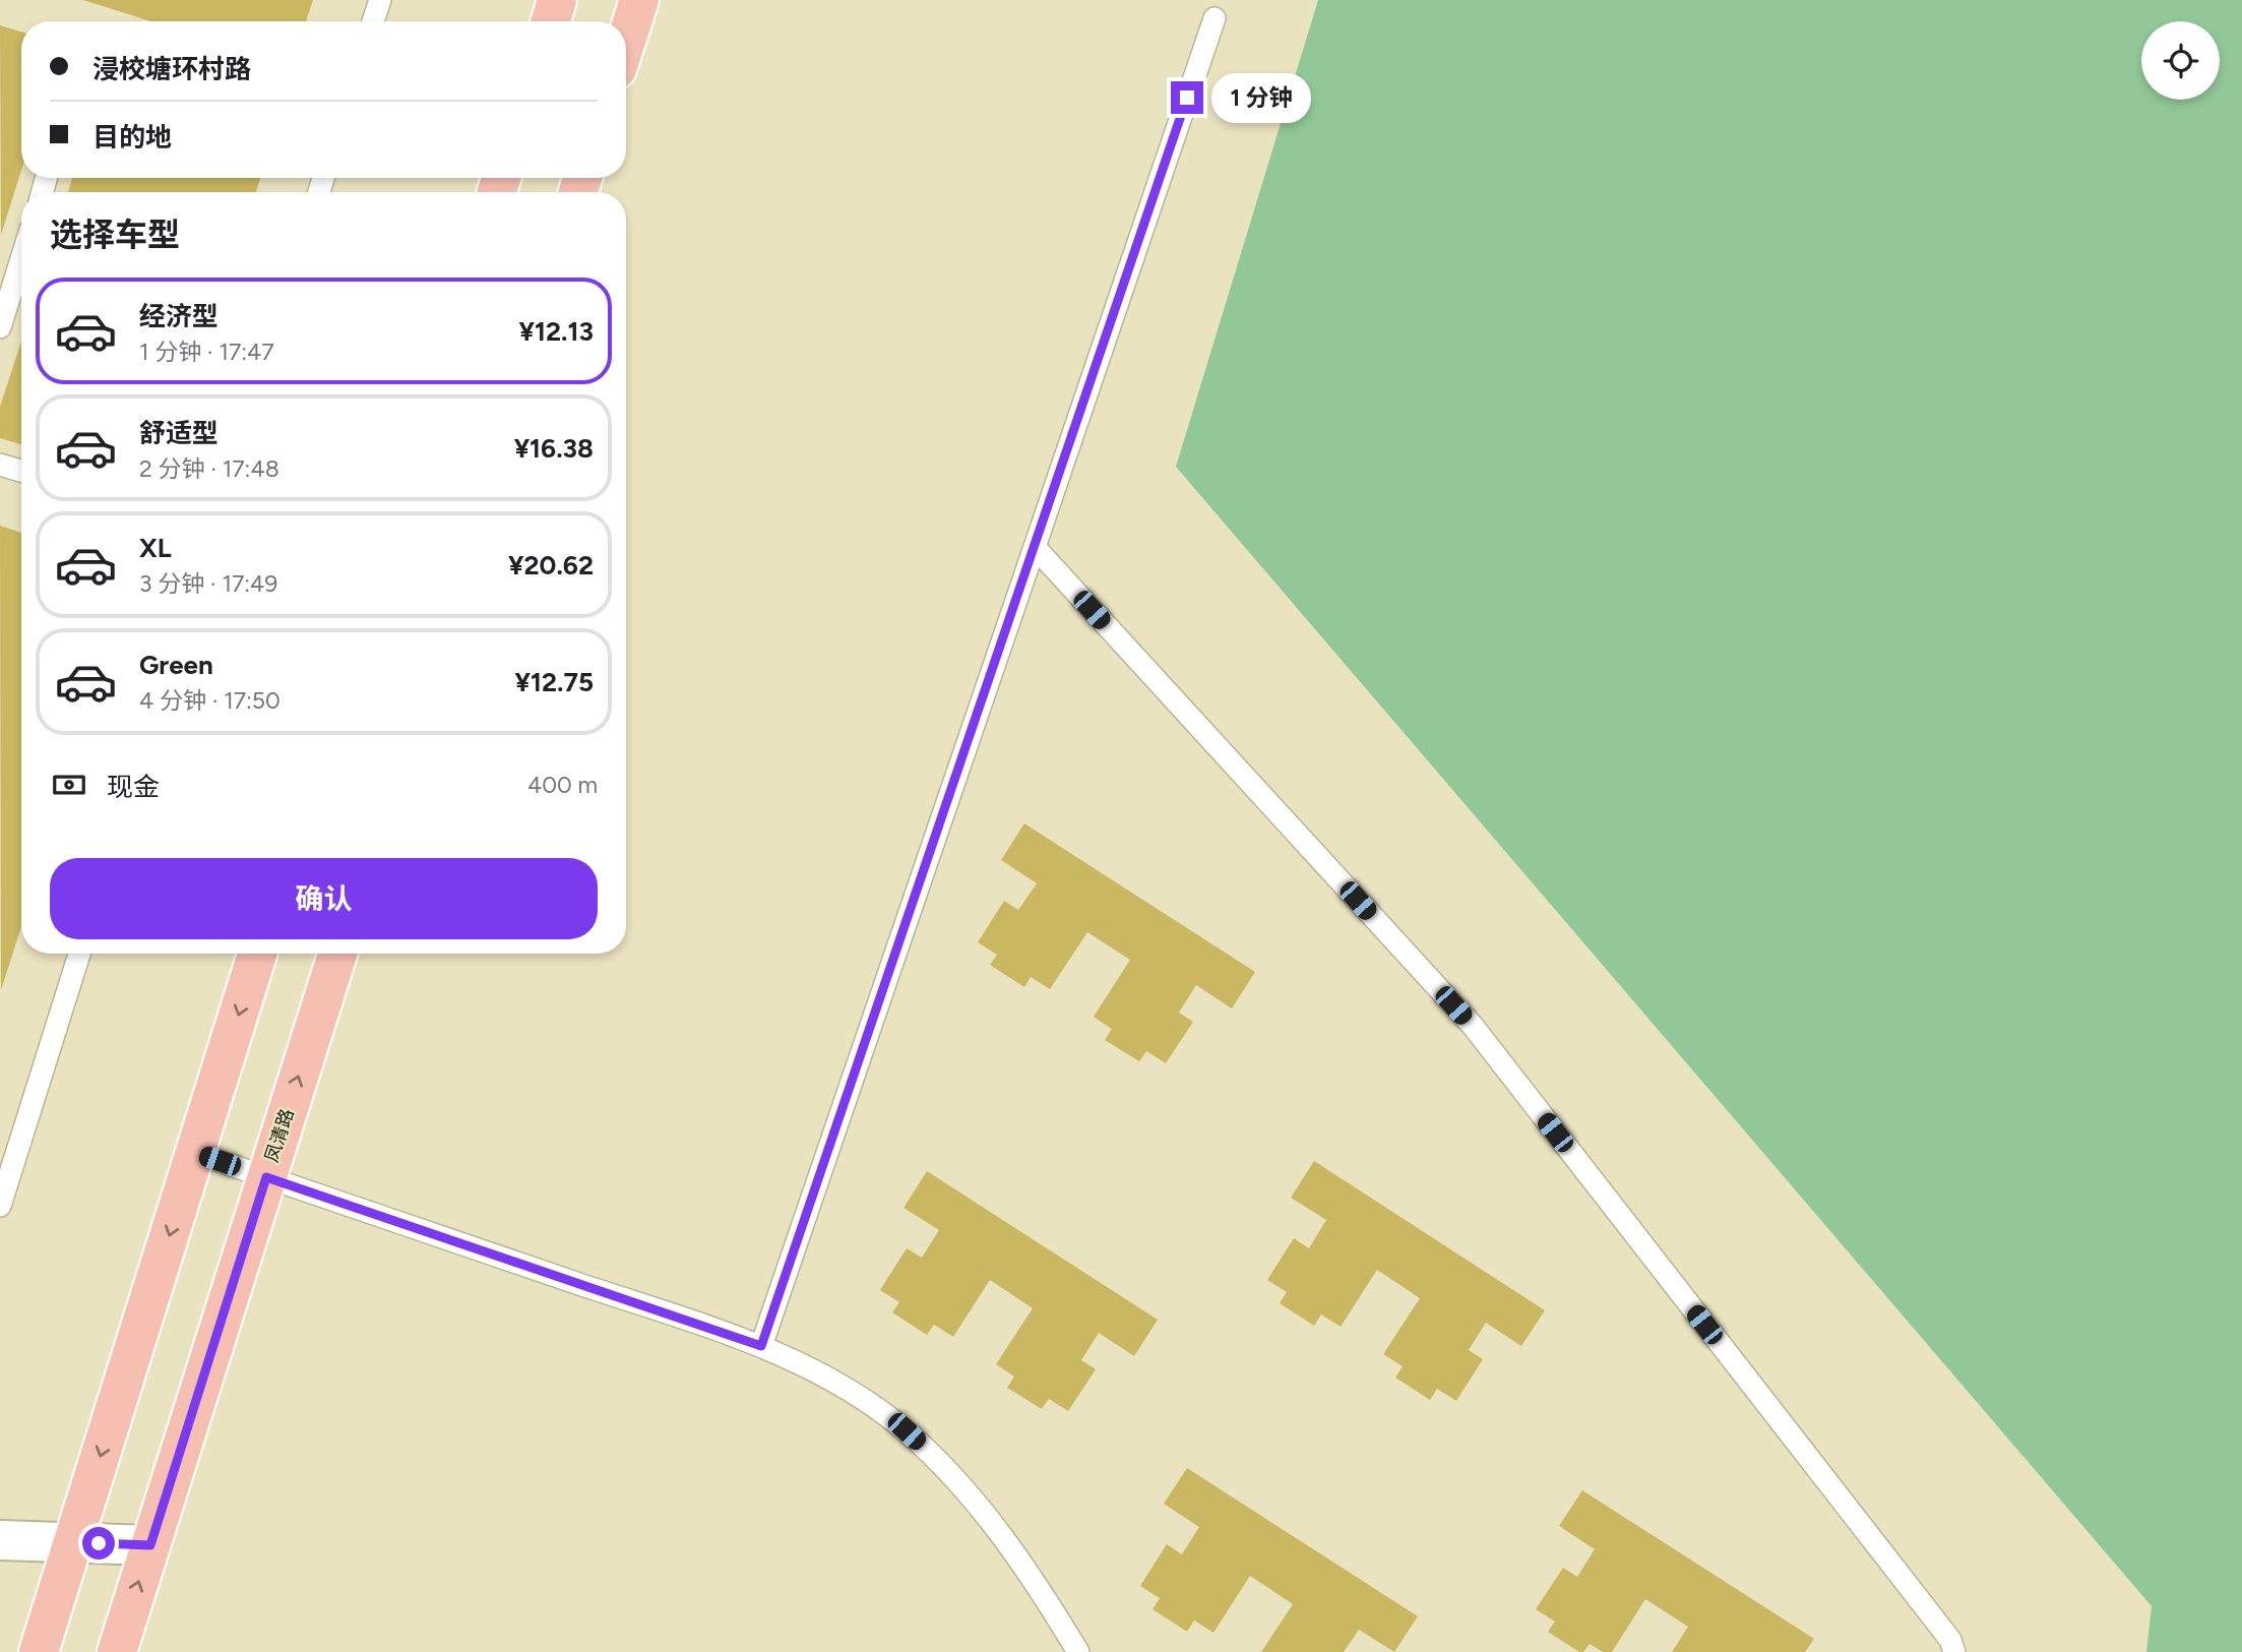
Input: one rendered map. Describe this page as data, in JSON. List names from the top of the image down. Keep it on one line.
{"streets":{"highway":["凤清路"]},"page":{"banner":["浸校塘环村路","目的地"],"bubble":"1 分钟","heading":"选择车型","list":[{"name":"经济型","note":"1 分钟 · 17:47","value":"¥12.13"},{"name":"舒适型","note":"2 分钟 · 17:48","value":"¥16.38"},{"name":"XL","note":"3 分钟 · 17:49","value":"¥20.62"},{"name":"Green","note":"4 分钟 · 17:50","value":"¥12.75"}],"pay":["现金","400 m"],"buttons":"确认"}}
